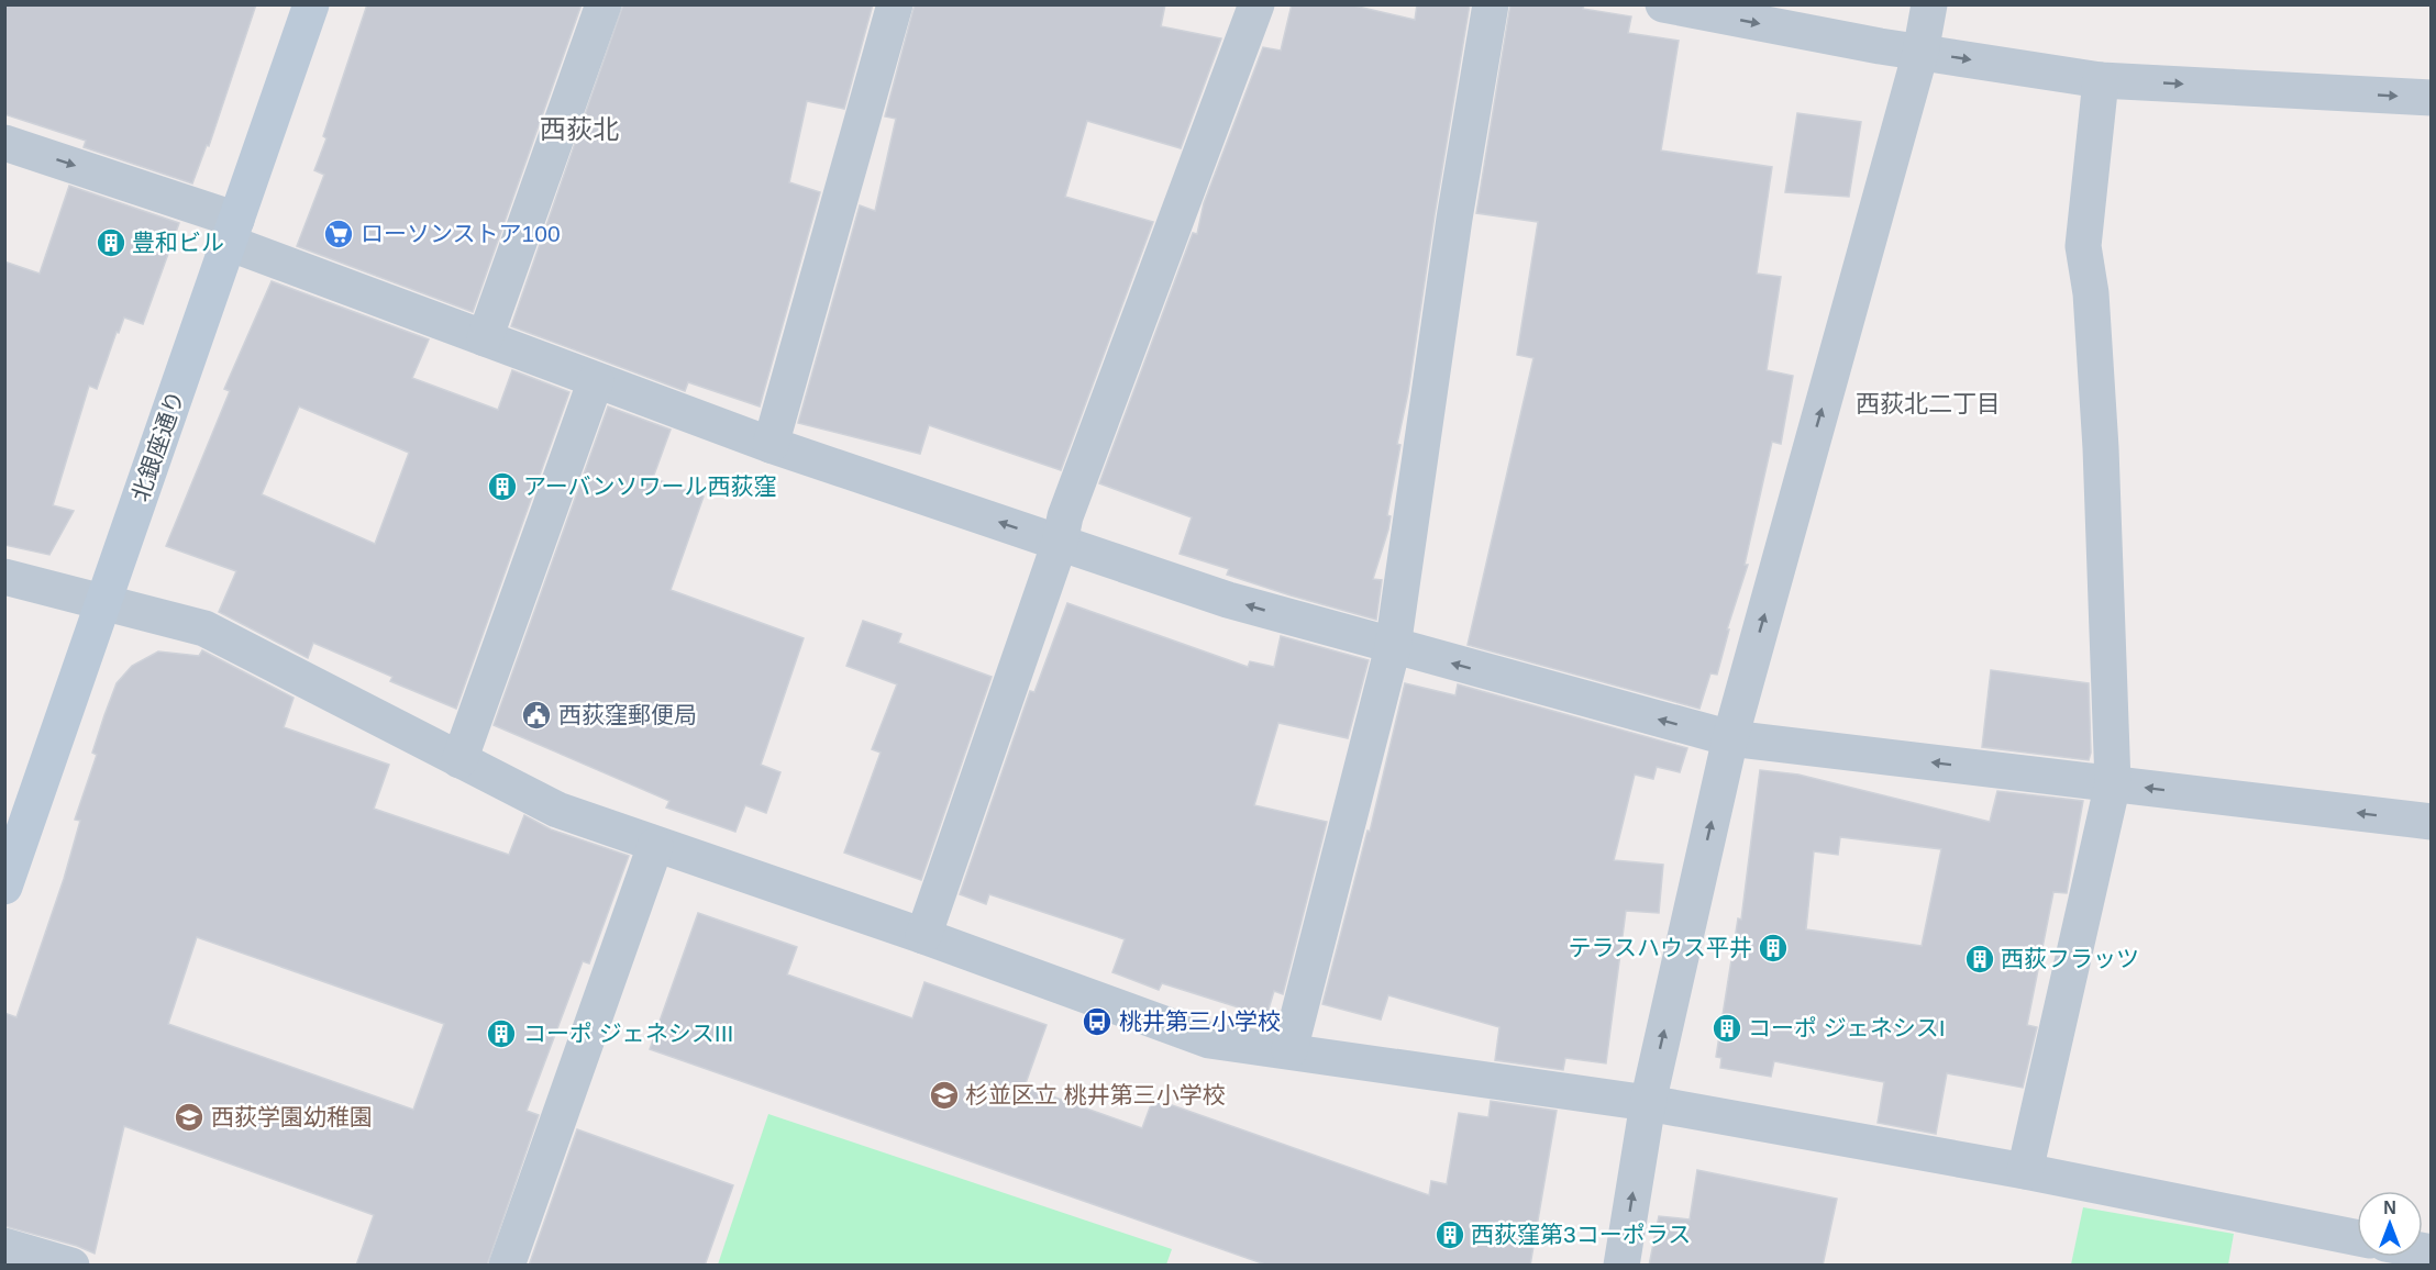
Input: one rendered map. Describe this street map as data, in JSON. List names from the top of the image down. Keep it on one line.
{"streets":{"street":["北銀座通り"]},"districts":["西荻北","西荻北二丁目"],"places":{"supermarket":["ローソンストア100"],"building":["豊和ビル","アーバンソワール西荻窪","テラスハウス平井","西荻フラッツ","コーポ ジェネシスI","コーポ ジェネシスIII","西荻窪第3コーポラス"],"public building":["西荻窪郵便局"],"bus stop":["桃井第三小学校"],"school or university":["杉並区立 桃井第三小学校","西荻学園幼稚園"]},"north":"top"}
